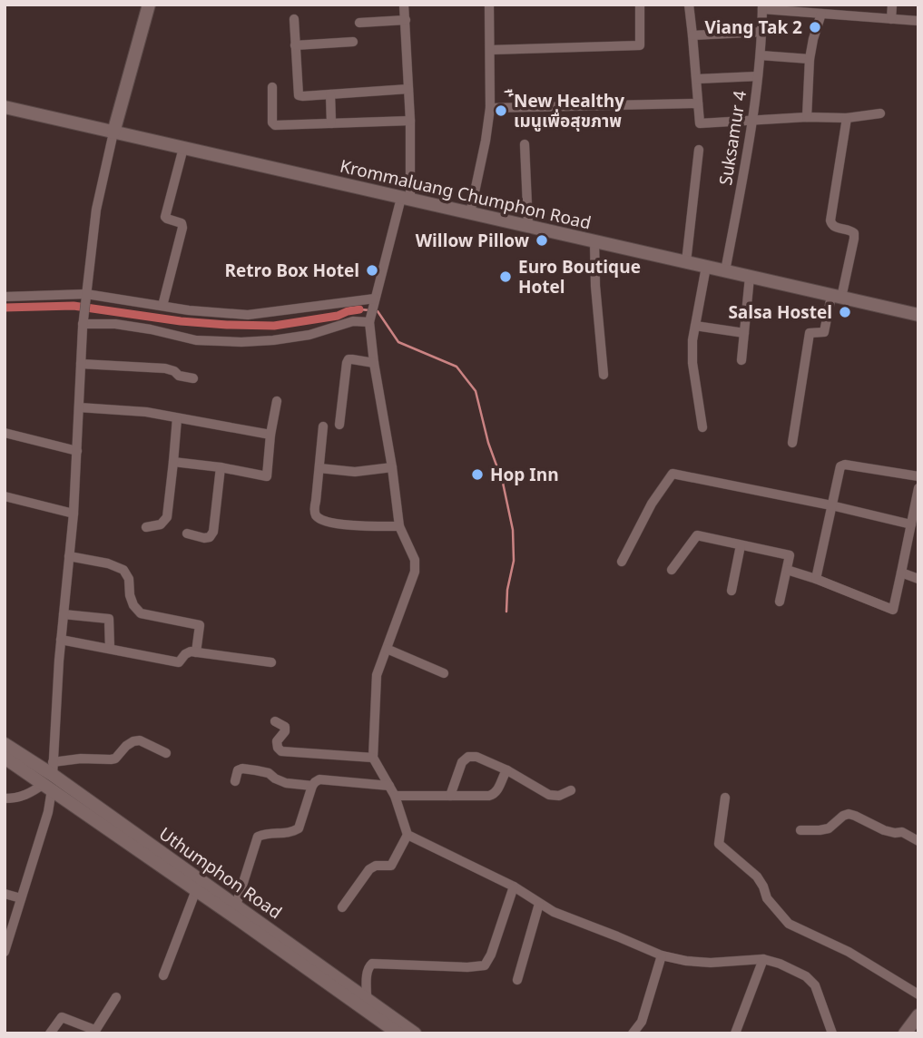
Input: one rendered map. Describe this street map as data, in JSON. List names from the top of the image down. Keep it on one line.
{"streets":{"street":["Suksamur 4","Krommaluang Chumphon Road","Uthumphon Road"]},"crossings":[["Suksamur 4","Krommaluang Chumphon Road"]],"places":["Viang Tak 2","์ืNew Healthy เมนูเพื่อสุขภาพ","Willow Pillow","Retro Box Hotel","Euro Boutique Hotel","Salsa Hostel","Hop Inn"]}
